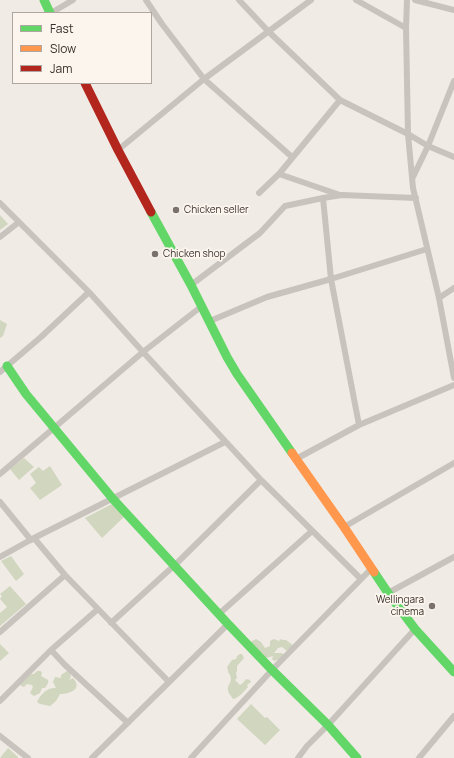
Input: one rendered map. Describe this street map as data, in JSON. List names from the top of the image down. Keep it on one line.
{"places":["Chicken seller","Chicken shop","Wellingara cinema"],"legend":["Fast","Slow","Jam"]}
